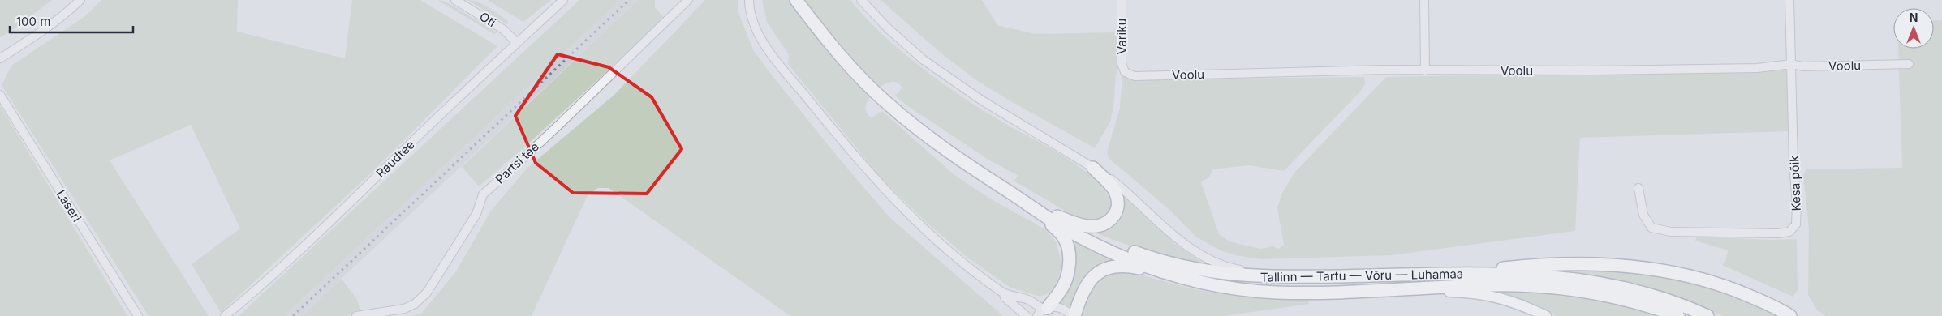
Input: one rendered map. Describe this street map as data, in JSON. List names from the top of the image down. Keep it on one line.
{"streets":{"highway":["Tallinn — Tartu — Võru — Luhamaa"],"street":["Oti","Variku","Voolu","Raudtee","Partsi tee","Kesa põik","Laseri"]},"crossings":[["Oti","Raudtee"],["Variku","Voolu"],["Voolu","Kesa põik"]],"scale_bar":"100 m","north":"top"}
